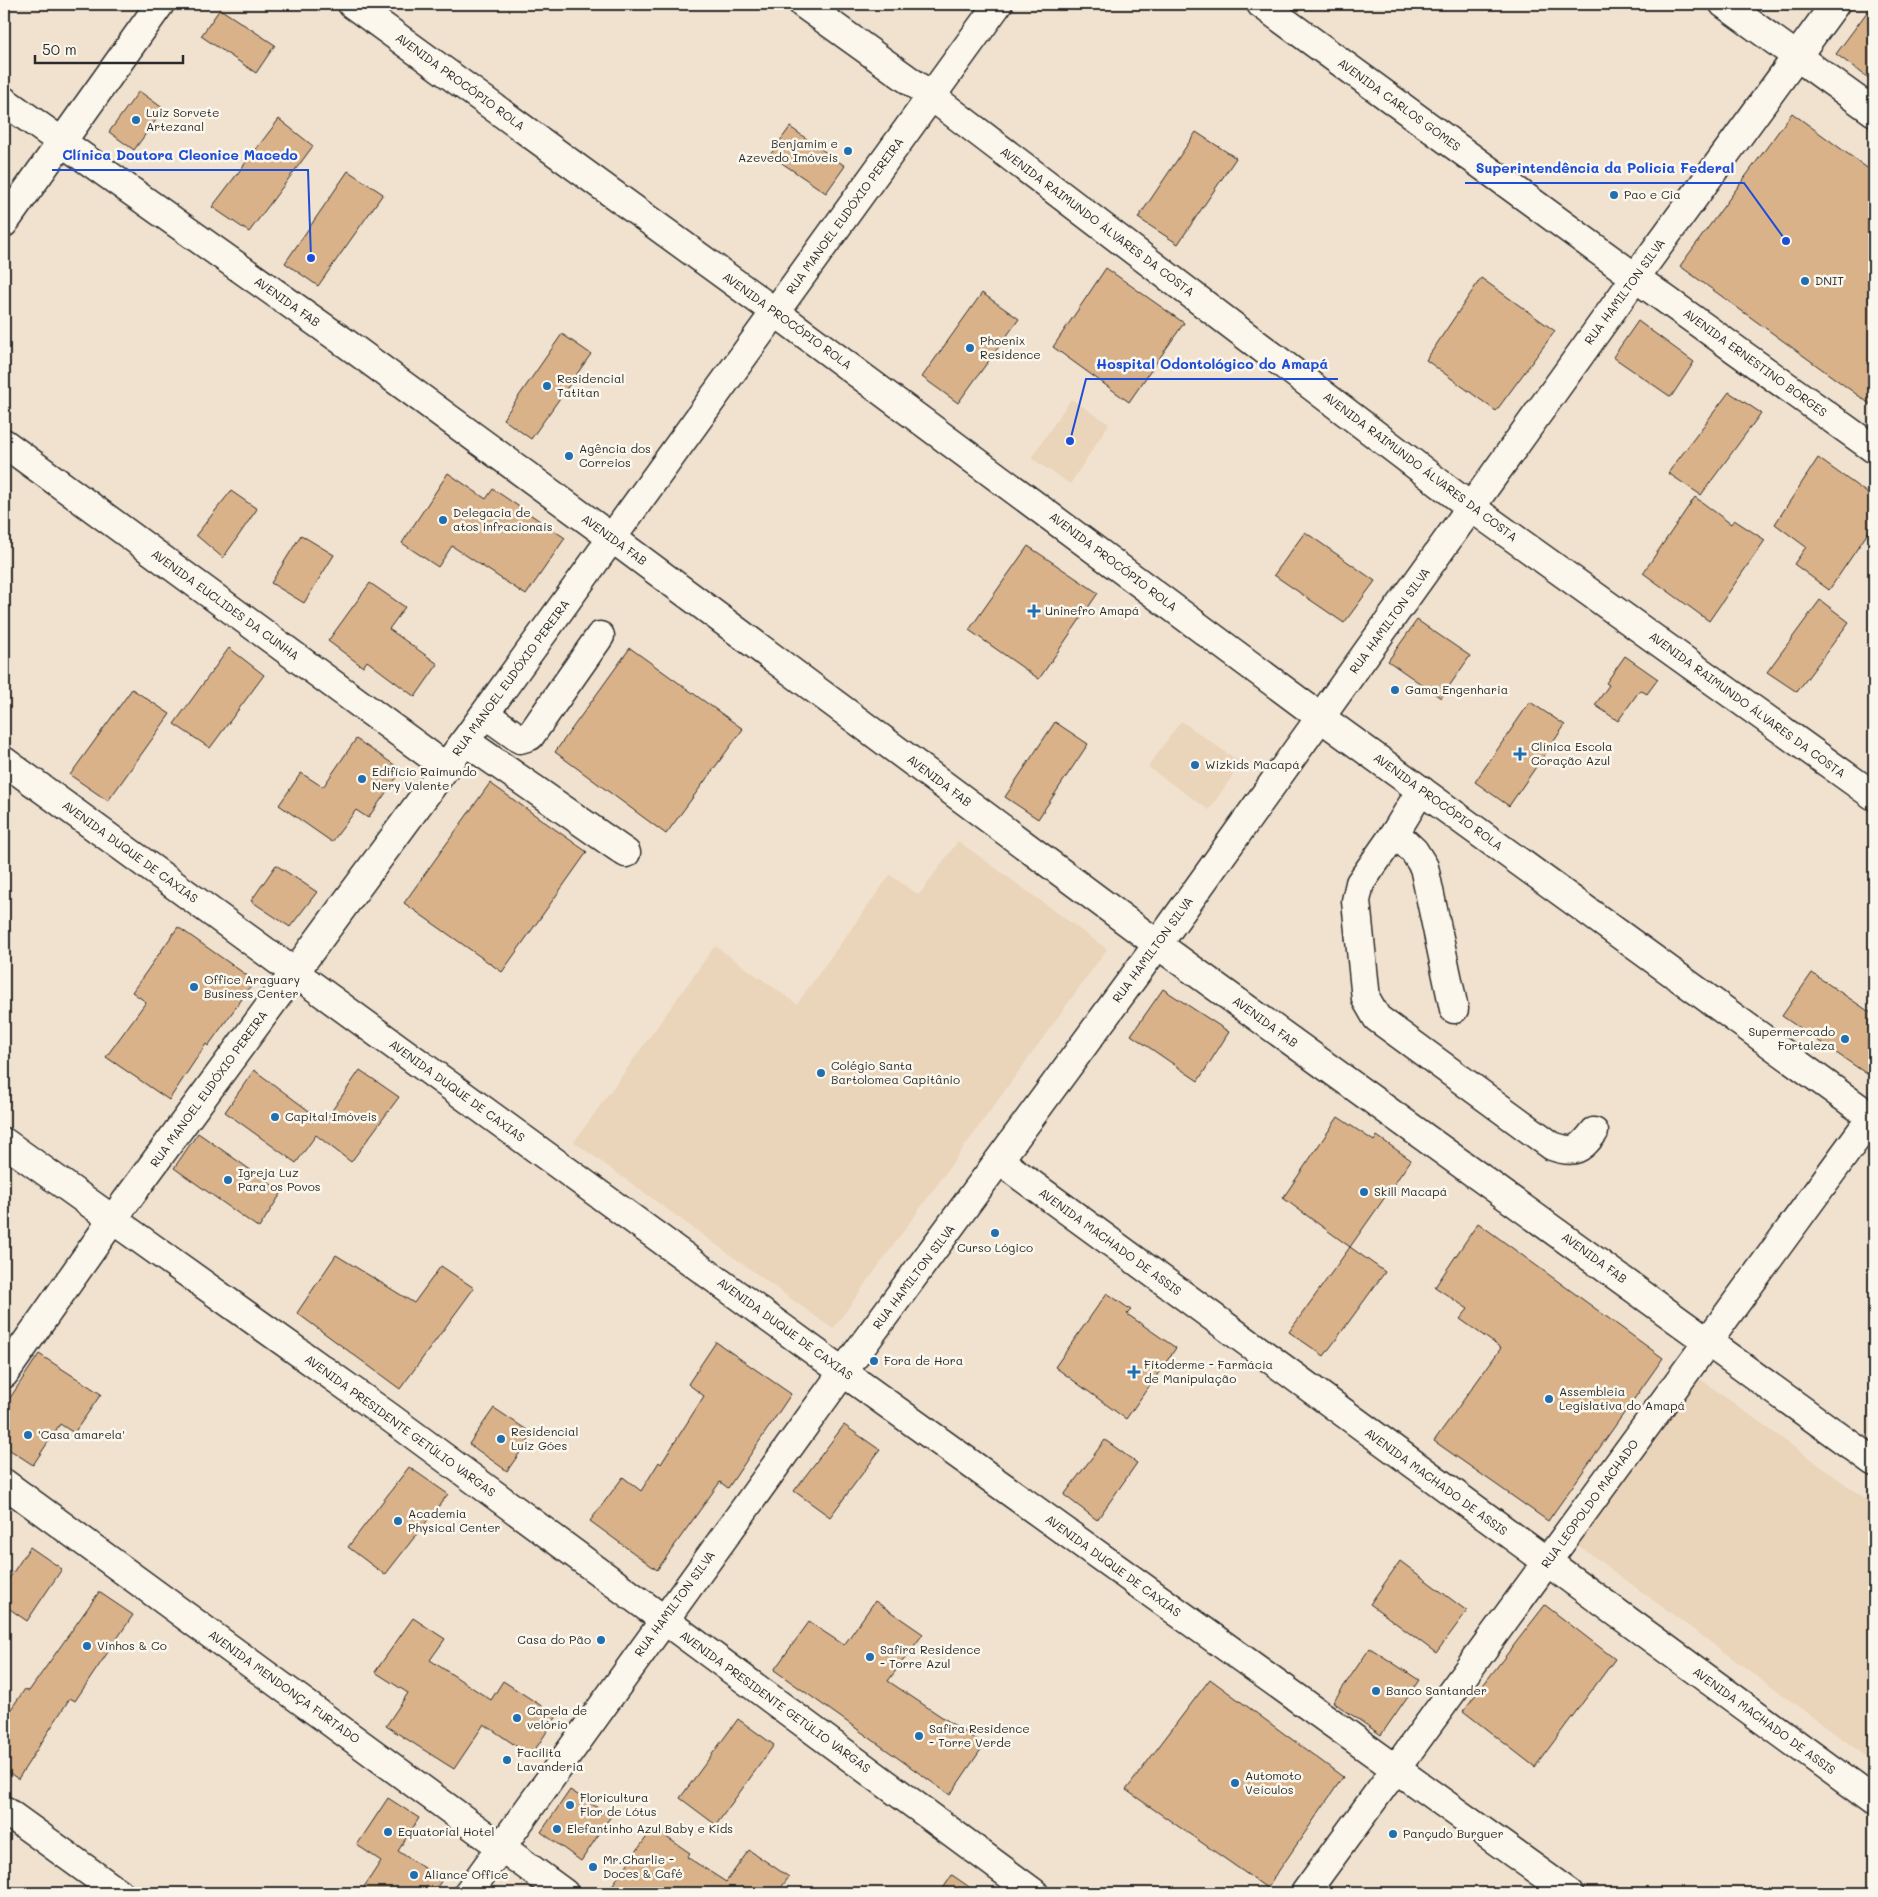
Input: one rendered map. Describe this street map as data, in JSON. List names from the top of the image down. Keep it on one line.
{"streets":{"street":["AVENIDA PROCÓPIO ROLA","AVENIDA CARLOS GOMES","RUA MANOEL EUDÓXIO PEREIRA","AVENIDA RAIMUNDO ÁLVARES DA COSTA","RUA HAMILTON SILVA","AVENIDA FAB","AVENIDA ERNESTINO BORGES","AVENIDA EUCLIDES DA CUNHA","AVENIDA DUQUE DE CAXIAS","AVENIDA MACHADO DE ASSIS","AVENIDA PRESIDENTE GETÚLIO VARGAS","RUA LEOPOLDO MACHADO","AVENIDA MENDONÇA FURTADO"]},"crossings":[["AVENIDA PROCÓPIO ROLA","RUA MANOEL EUDÓXIO PEREIRA"],["AVENIDA PROCÓPIO ROLA","RUA HAMILTON SILVA"],["AVENIDA PROCÓPIO ROLA","RUA LEOPOLDO MACHADO"],["AVENIDA CARLOS GOMES","RUA HAMILTON SILVA"],["AVENIDA CARLOS GOMES","AVENIDA ERNESTINO BORGES"],["RUA MANOEL EUDÓXIO PEREIRA","AVENIDA RAIMUNDO ÁLVARES DA COSTA"],["RUA MANOEL EUDÓXIO PEREIRA","AVENIDA FAB"],["RUA MANOEL EUDÓXIO PEREIRA","AVENIDA EUCLIDES DA CUNHA"],["RUA MANOEL EUDÓXIO PEREIRA","AVENIDA DUQUE DE CAXIAS"],["RUA MANOEL EUDÓXIO PEREIRA","AVENIDA PRESIDENTE GETÚLIO VARGAS"],["AVENIDA RAIMUNDO ÁLVARES DA COSTA","RUA HAMILTON SILVA"],["RUA HAMILTON SILVA","AVENIDA FAB"],["RUA HAMILTON SILVA","AVENIDA ERNESTINO BORGES"],["RUA HAMILTON SILVA","AVENIDA DUQUE DE CAXIAS"],["RUA HAMILTON SILVA","AVENIDA MACHADO DE ASSIS"],["RUA HAMILTON SILVA","AVENIDA PRESIDENTE GETÚLIO VARGAS"],["RUA HAMILTON SILVA","AVENIDA MENDONÇA FURTADO"],["AVENIDA FAB","RUA LEOPOLDO MACHADO"],["AVENIDA DUQUE DE CAXIAS","RUA LEOPOLDO MACHADO"],["AVENIDA MACHADO DE ASSIS","RUA LEOPOLDO MACHADO"]],"places":{"other":["Luiz Sorvete Artezanal","Benjamim e Azevedo Imóveis","Pao e Cia","Superintendência da Policia Federal","Clínica Doutora Cleonice Macedo","DNIT","Phoenix Residence","Residencial Tatitan","Hospital Odontológico do Amapá","Agência dos Correios","Delegacia de atos infracionais","Gama Engenharia","Wizkids Macapá","Edifício Raimundo Nery Valente","Office Araguary Business Center","Supermercado Fortaleza","Colégio Santa Bartolomea Capitânio","Capital Imóveis","Igreja Luz Para os Povos","Skill Macapá","Curso Lógico","Fora de Hora","Assembleia Legislativa do Amapá","'Casa amarela'","Residencial Luiz Góes","Academia Physical Center","Casa do Pão","Vinhos & Co","Safira Residence - Torre Azul","Banco Santander","Capela de velório","Safira Residence - Torre Verde","Facilita Lavanderia","Automoto Veículos","Floricultura Flor de Lótus","Elefantinho Azul Baby e Kids","Equatorial Hotel","Pançudo Burguer","Mr.Charlie - Doces & Café","Aliance Office"],"health":["Uninefro Amapá","Clínica Escola Coração Azul","Fitoderme - Farmácia de Manipulação"]},"scale_bar":"50 m"}
